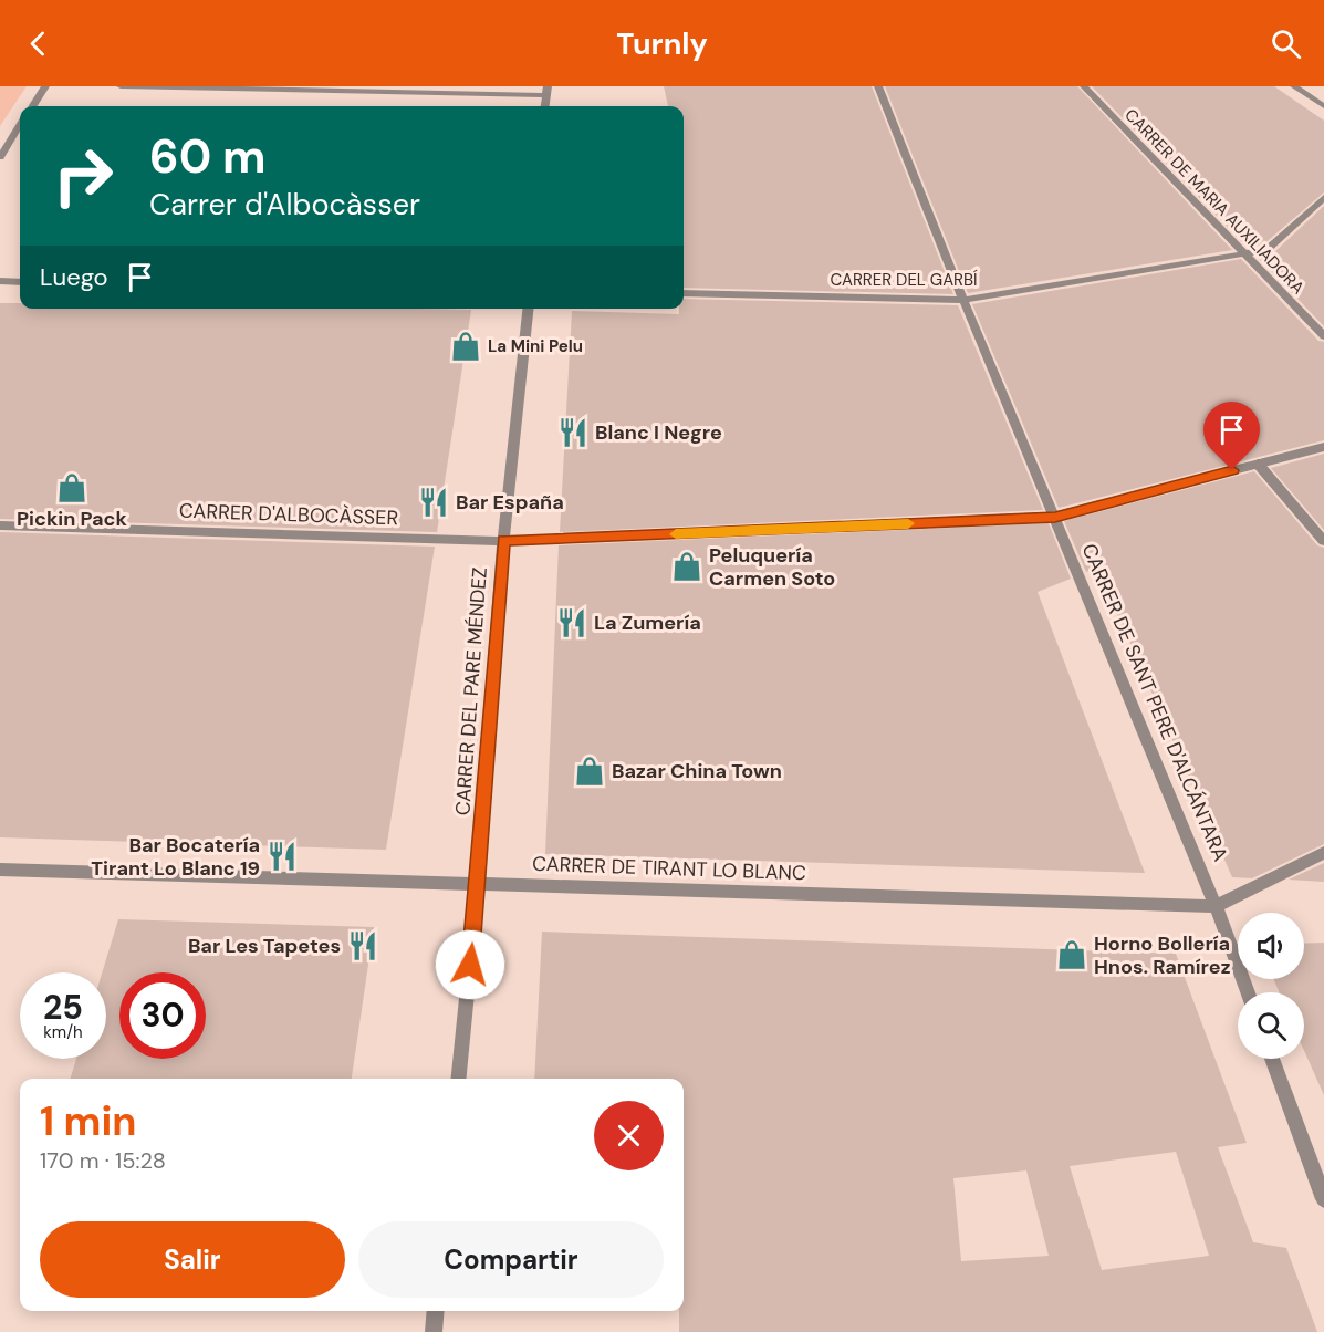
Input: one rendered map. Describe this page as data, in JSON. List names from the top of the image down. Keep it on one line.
{"streets":{"street":["CARRER DE MARIA AUXILIADORA","CARRER DEL GARBÍ","CARRER D'ALBOCÀSSER","CARRER DEL PARE MÉNDEZ","CARRER DE SANT PERE D'ALCÁNTARA","CARRER DE TIRANT LO BLANC"]},"crossings":[["CARRER DE MARIA AUXILIADORA","CARRER DEL GARBÍ"],["CARRER DEL GARBÍ","CARRER DE SANT PERE D'ALCÁNTARA"],["CARRER D'ALBOCÀSSER","CARRER DEL PARE MÉNDEZ"],["CARRER D'ALBOCÀSSER","CARRER DE SANT PERE D'ALCÁNTARA"],["CARRER DEL PARE MÉNDEZ","CARRER DE TIRANT LO BLANC"],["CARRER DE SANT PERE D'ALCÁNTARA","CARRER DE TIRANT LO BLANC"]],"places":{"shop":["La Mini Pelu","Pickin Pack","Peluquería Carmen Soto","Bazar China Town","Horno Bollería Hnos. Ramírez"],"restaurant":["Blanc I Negre","Bar España","La Zumería","Bar Bocatería Tirant Lo Blanc 19","Bar Les Tapetes"]},"page":{"header":"Turnly","turn":["60 m","Carrer d'Albocàsser"],"then":"Luego","speed":"25 km/h","limit":"30","heading":["1 min","170 m · 15:28"],"buttons":["Salir","Compartir"]}}
